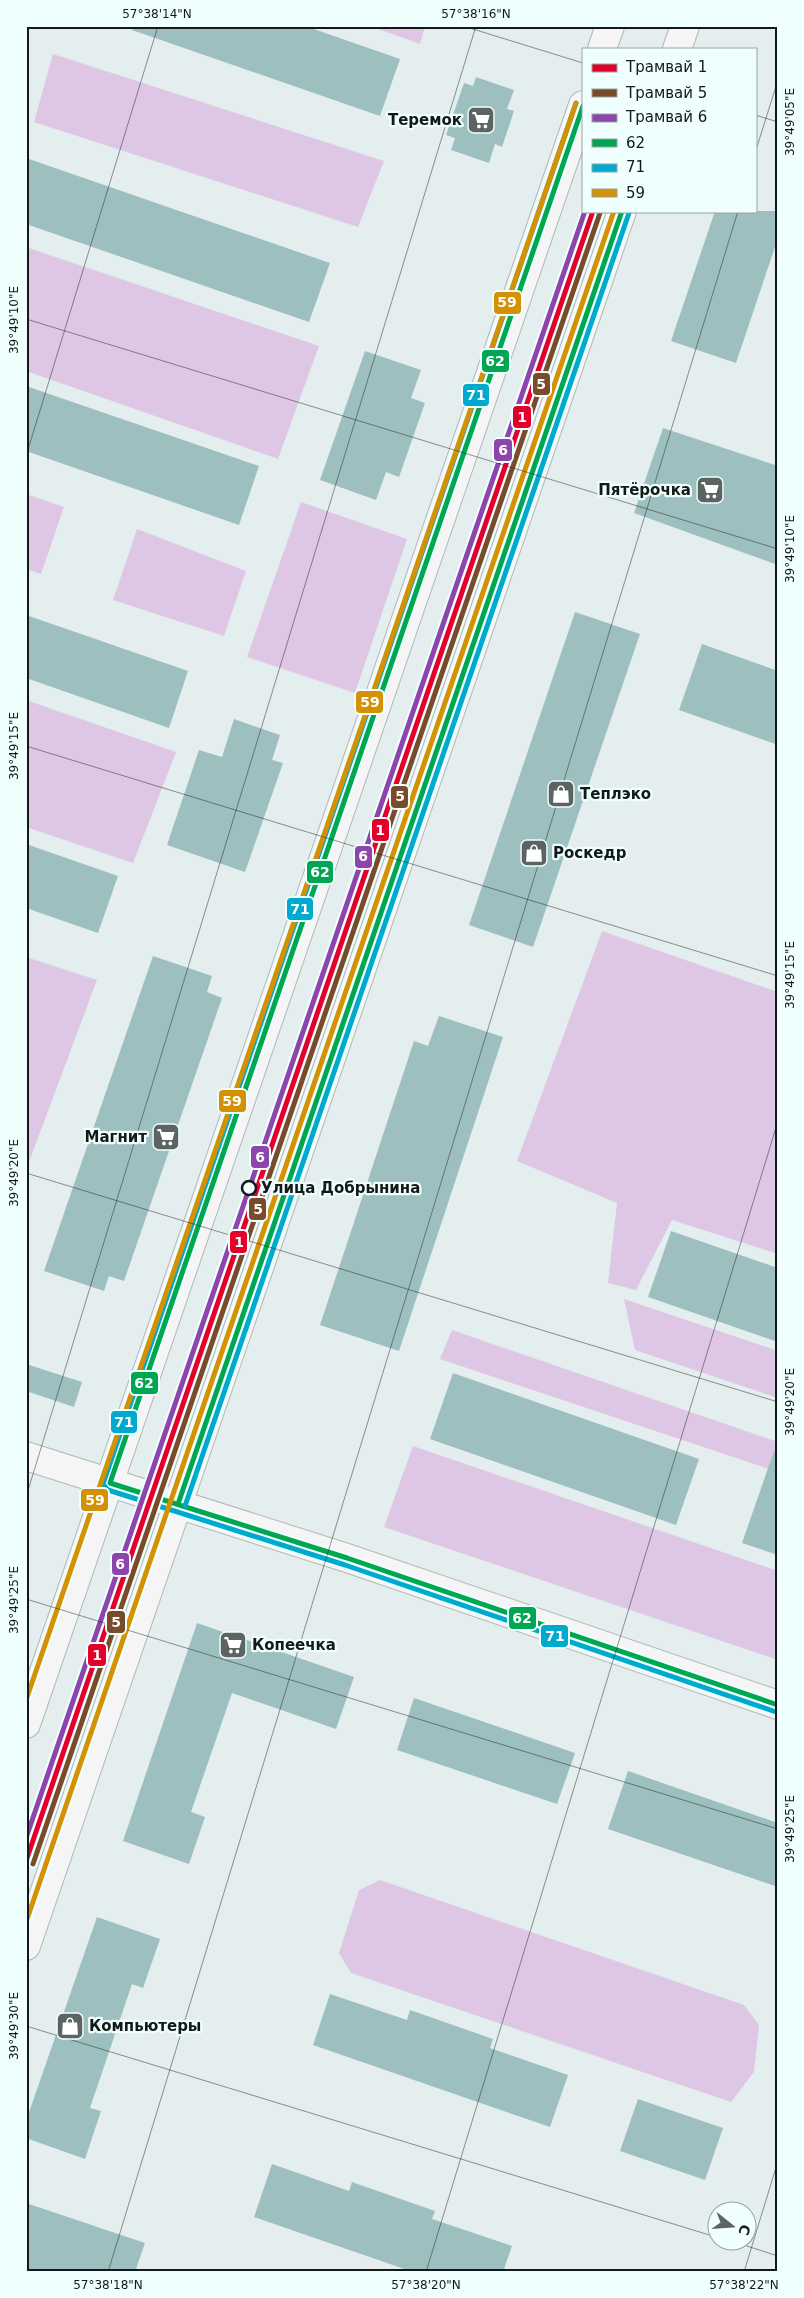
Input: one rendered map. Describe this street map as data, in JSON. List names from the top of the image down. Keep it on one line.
{"places":{"supermarket":["Теремок","Пятёрочка","Магнит","Копеечка"],"shop":["Теплэко","Роскедр","Компьютеры"],"other":["Улица Добрынина"]},"lines":["transit line 71","transit line 59","transit line 62","tram line 1","tram line 6","tram line 5"],"legend":["Трамвай 1","Трамвай 5","Трамвай 6","62","71","59"],"north":"right","coordinates":["57°38'14\"N","57°38'16\"N","39°49'05\"E","39°49'10\"E","39°49'15\"E","39°49'20\"E","39°49'25\"E","39°49'30\"E","57°38'18\"N","57°38'20\"N","57°38'22\"N"]}
